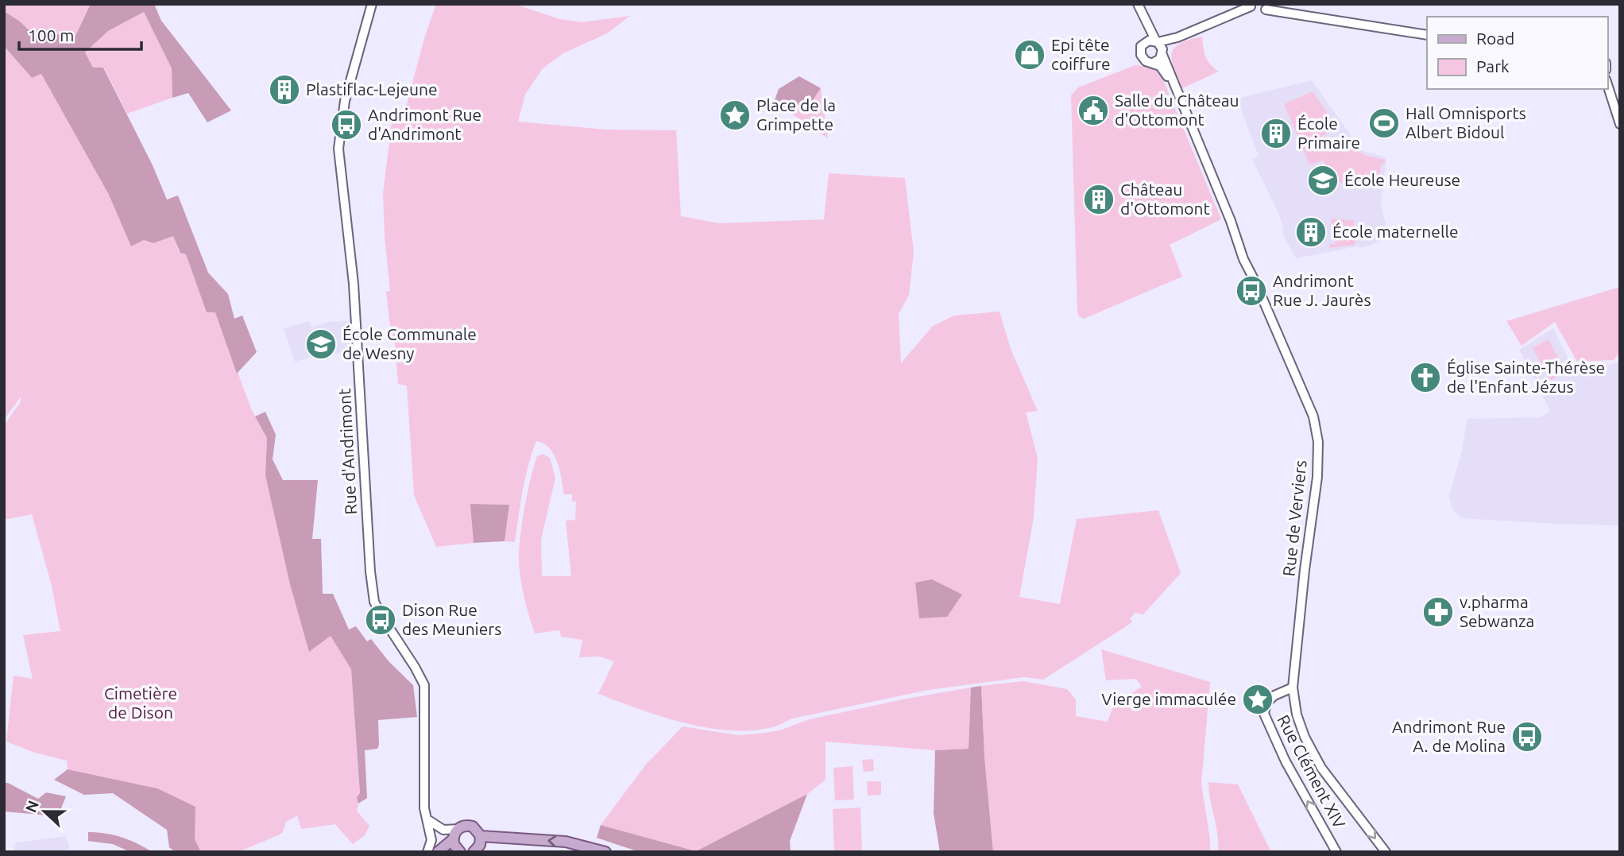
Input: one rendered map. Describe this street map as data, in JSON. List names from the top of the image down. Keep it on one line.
{"streets":{"street":["Rue d'Andrimont","Rue de Verviers","Rue Clément XIV"]},"crossings":[["Rue de Verviers","Rue Clément XIV"]],"one_way":["Rue Clément XIV"],"parks":["Cimetière de Dison"],"places":{"shop":["Epi tête coiffure"],"building":["Plastiflac-Lejeune","École Primaire","Château d'Ottomont","École maternelle"],"public building":["Salle du Château d'Ottomont"],"place":["Place de la Grimpette","Vierge immaculée"],"sports":["Hall Omnisports Albert Bidoul"],"bus stop":["Andrimont Rue d'Andrimont","Andrimont Rue J. Jaurès","Dison Rue des Meuniers","Andrimont Rue A. de Molina"],"school or university":["École Heureuse","École Communale de Wesny"],"church":["Église Sainte-Thérèse de l'Enfant Jézus"],"pharmacy":["v.pharma Sebwanza"]},"legend":["Road","Park"],"scale_bar":"100 m","north":"left"}
